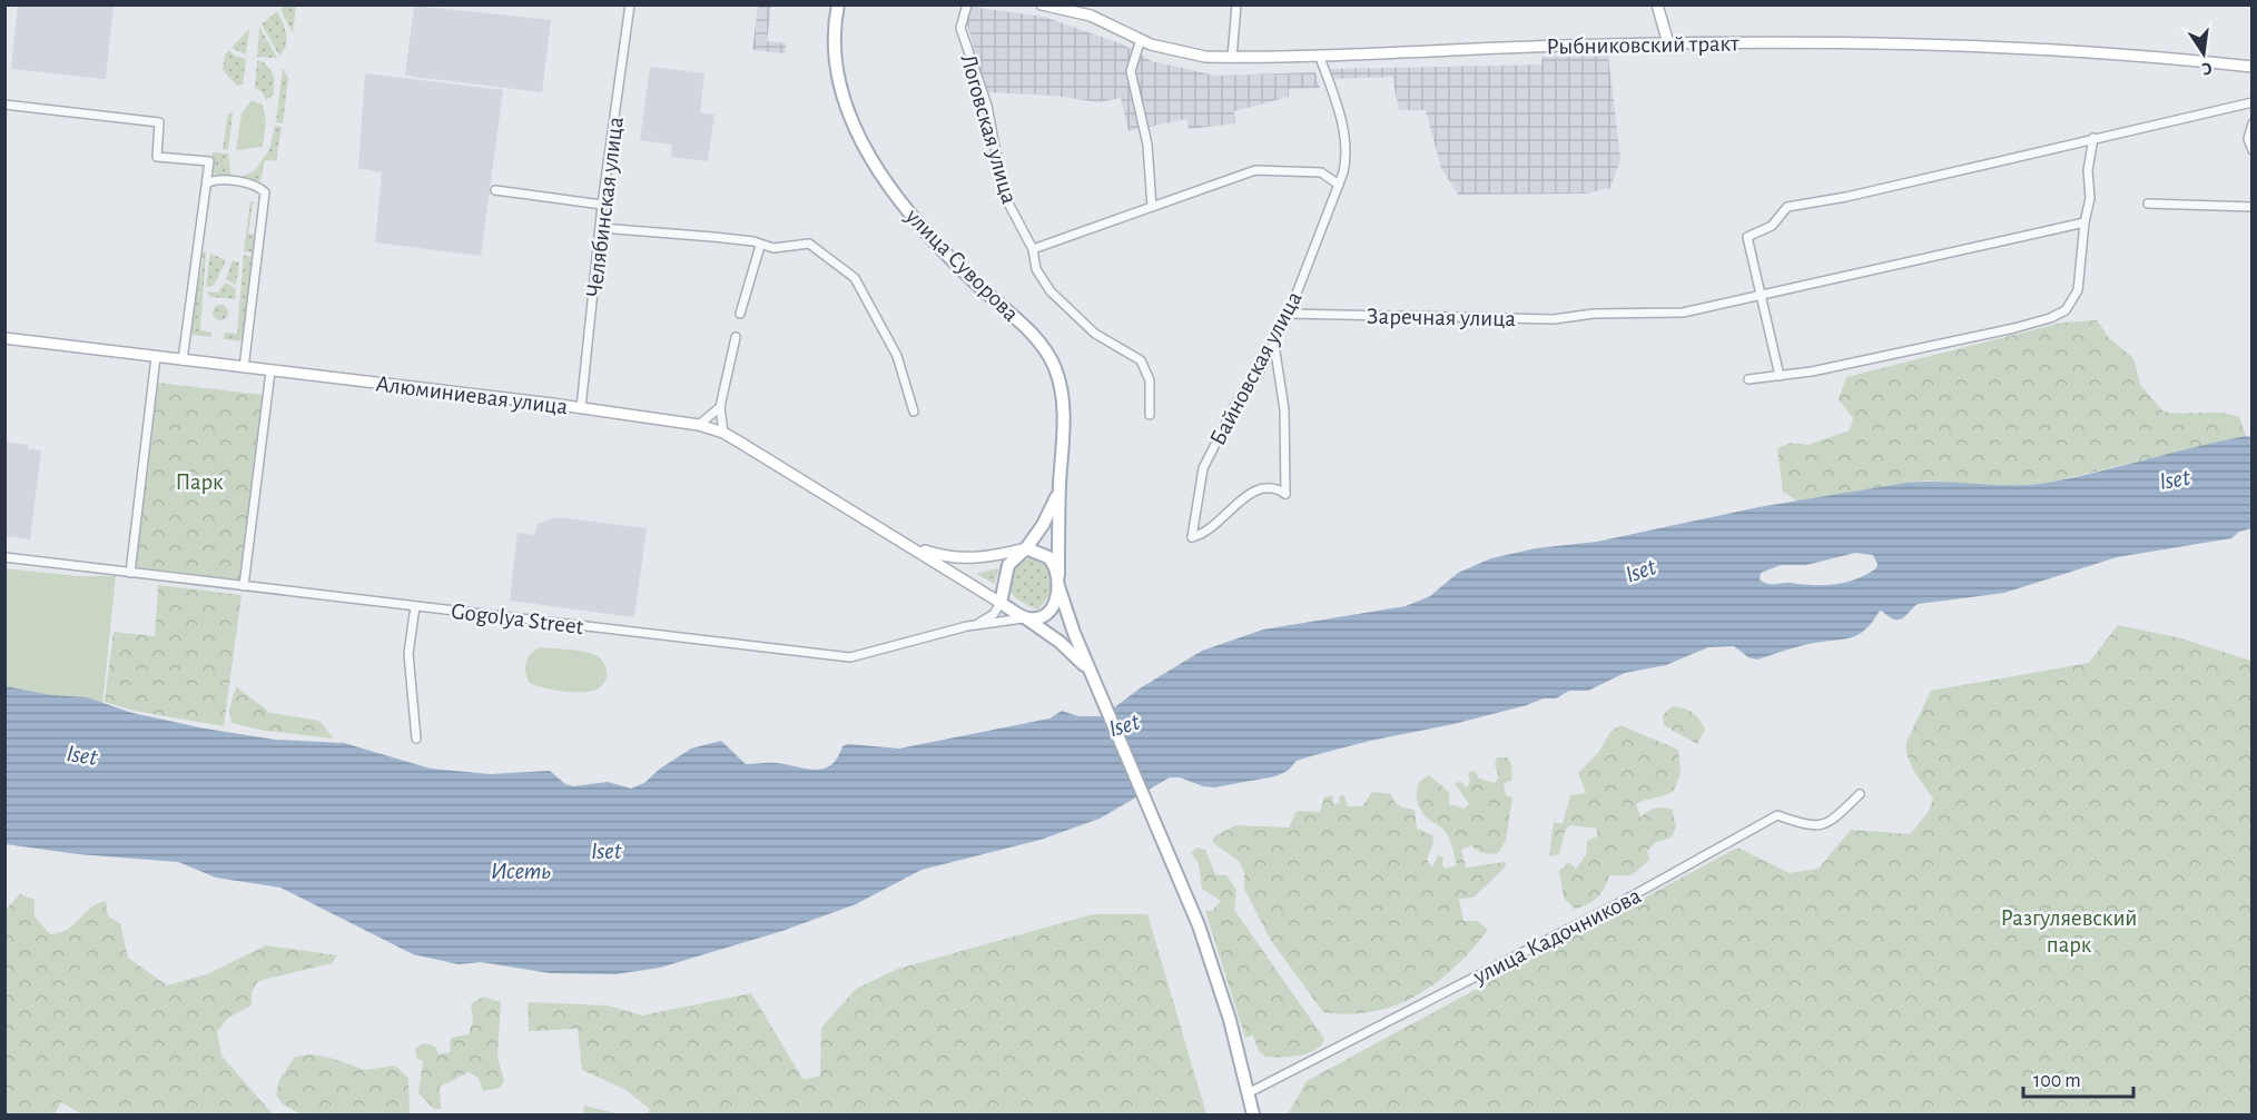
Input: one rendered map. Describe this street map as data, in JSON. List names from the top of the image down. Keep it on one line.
{"streets":{"main road":["Рыбниковский тракт","улица Суворова","Алюминиевая улица"],"street":["Логовская улица","Челябинская улица","Заречная улица","Байновская улица","Gogolya Street","улица Кадочникова"]},"crossings":[["Рыбниковский тракт","Байновская улица"],["Челябинская улица","Алюминиевая улица"],["улица Суворова","Gogolya Street"],["Заречная улица","Байновская улица"]],"water":["Iset","Исеть"],"parks":["Парк","Разгуляевский парк"],"scale_bar":"100 m","north":"bottom"}
